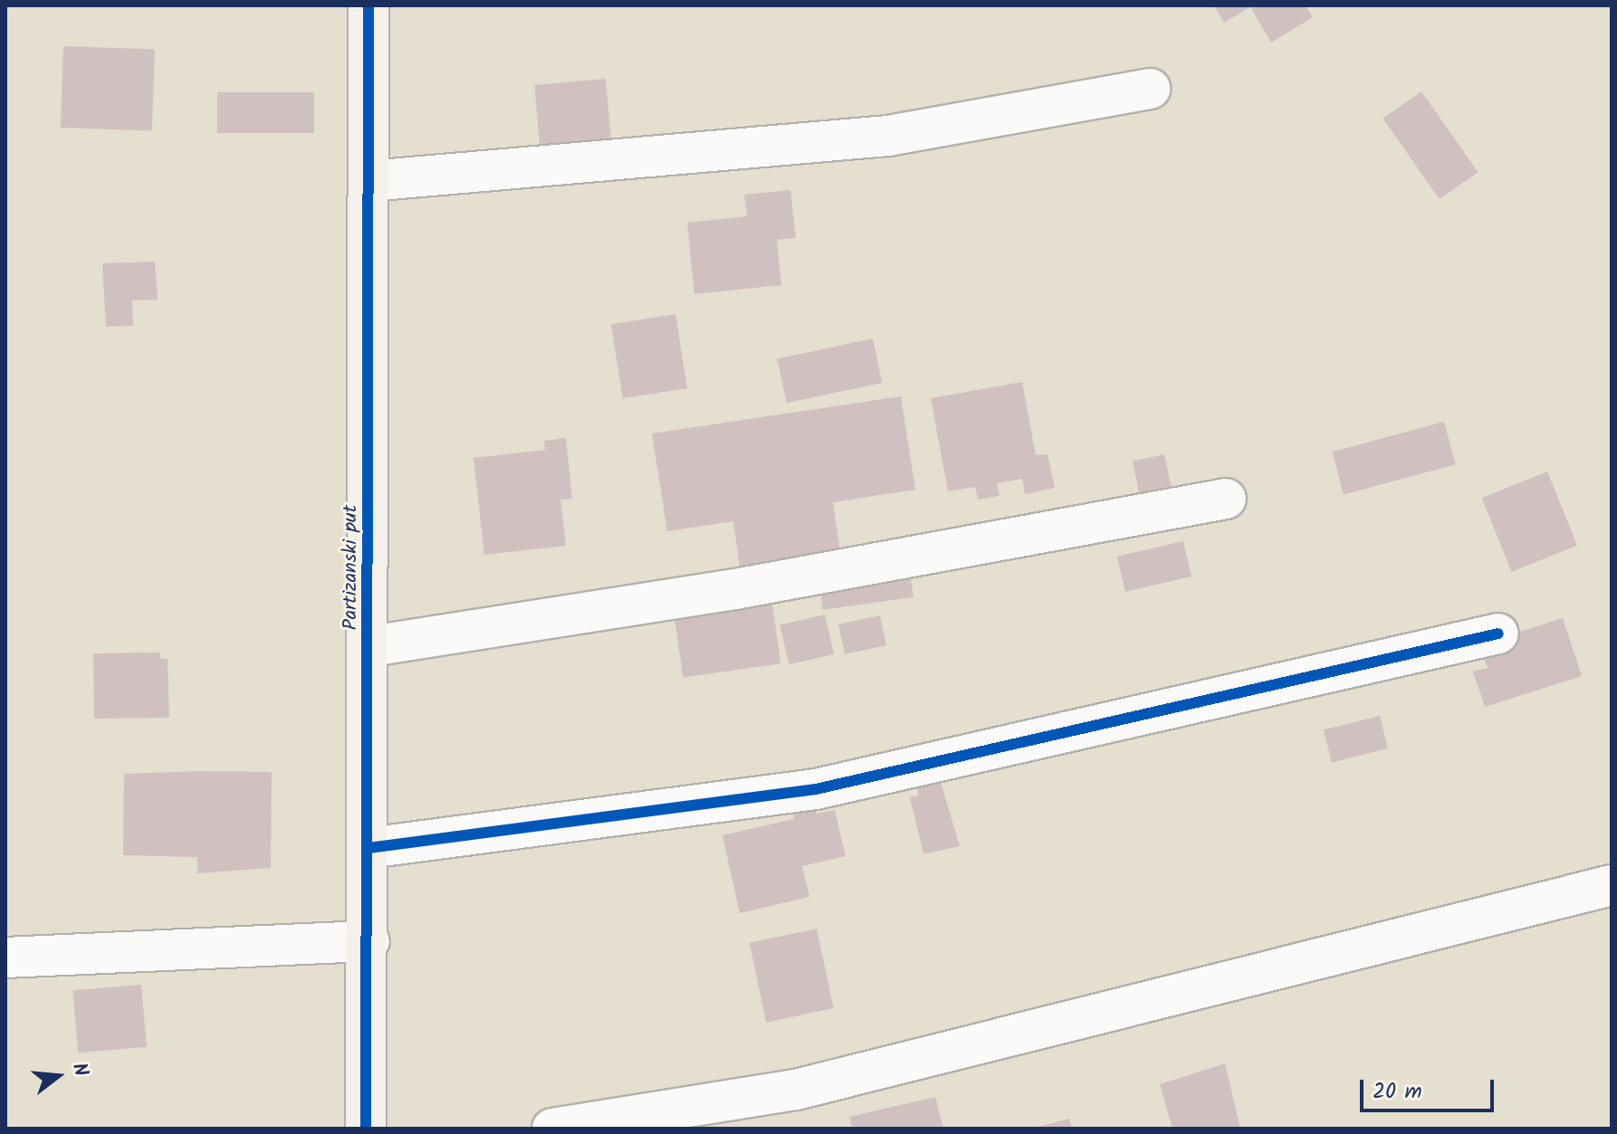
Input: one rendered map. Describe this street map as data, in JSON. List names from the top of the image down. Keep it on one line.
{"streets":{"main road":["Partizanski put"]},"scale_bar":"20 m","north":"right"}
